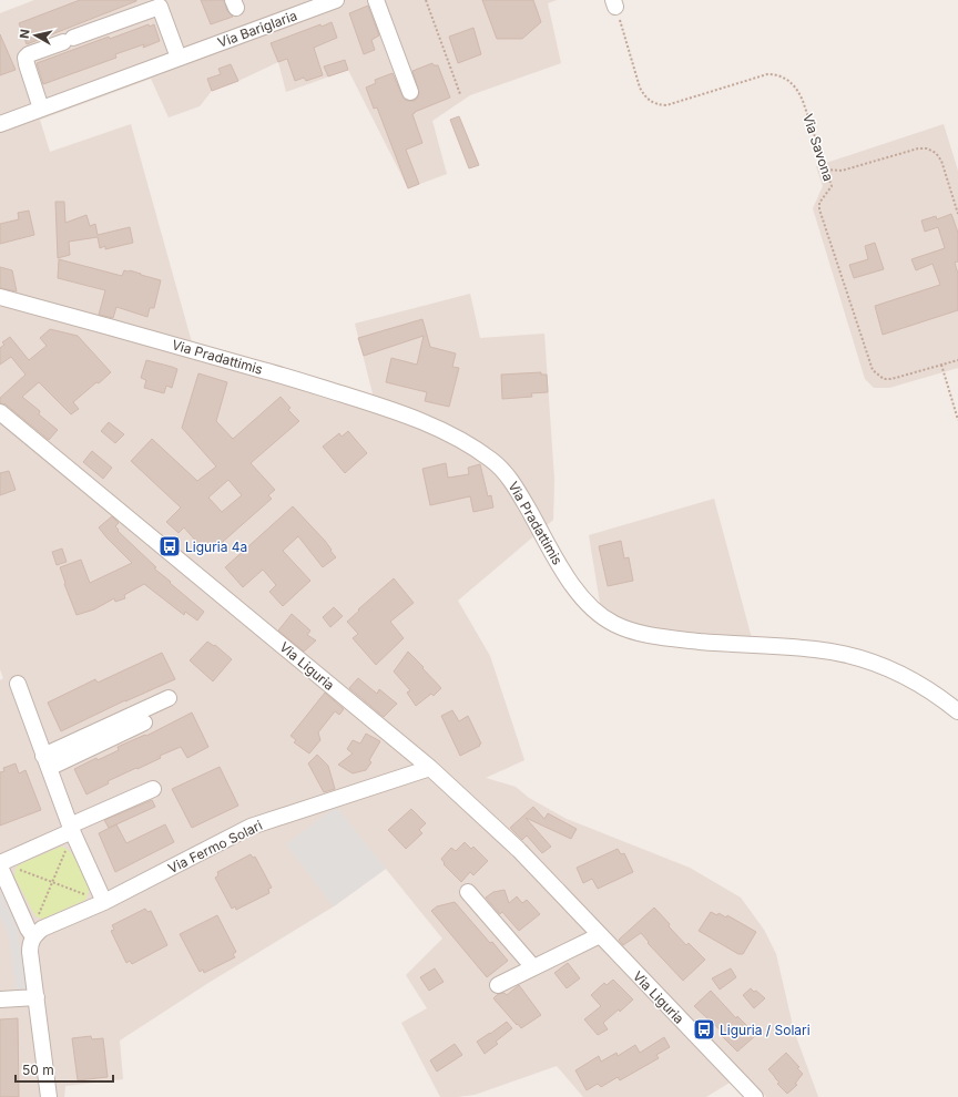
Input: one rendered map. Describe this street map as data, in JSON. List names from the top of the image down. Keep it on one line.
{"streets":{"street":["Via Bariglaria","Via Pradattimis","Via Liguria","Via Fermo Solari"],"path":["Via Savona"]},"crossings":[["Via Liguria","Via Fermo Solari"]],"places":{"bus stop":["Liguria 4a","Liguria / Solari"]},"scale_bar":"50 m","north":"left"}
